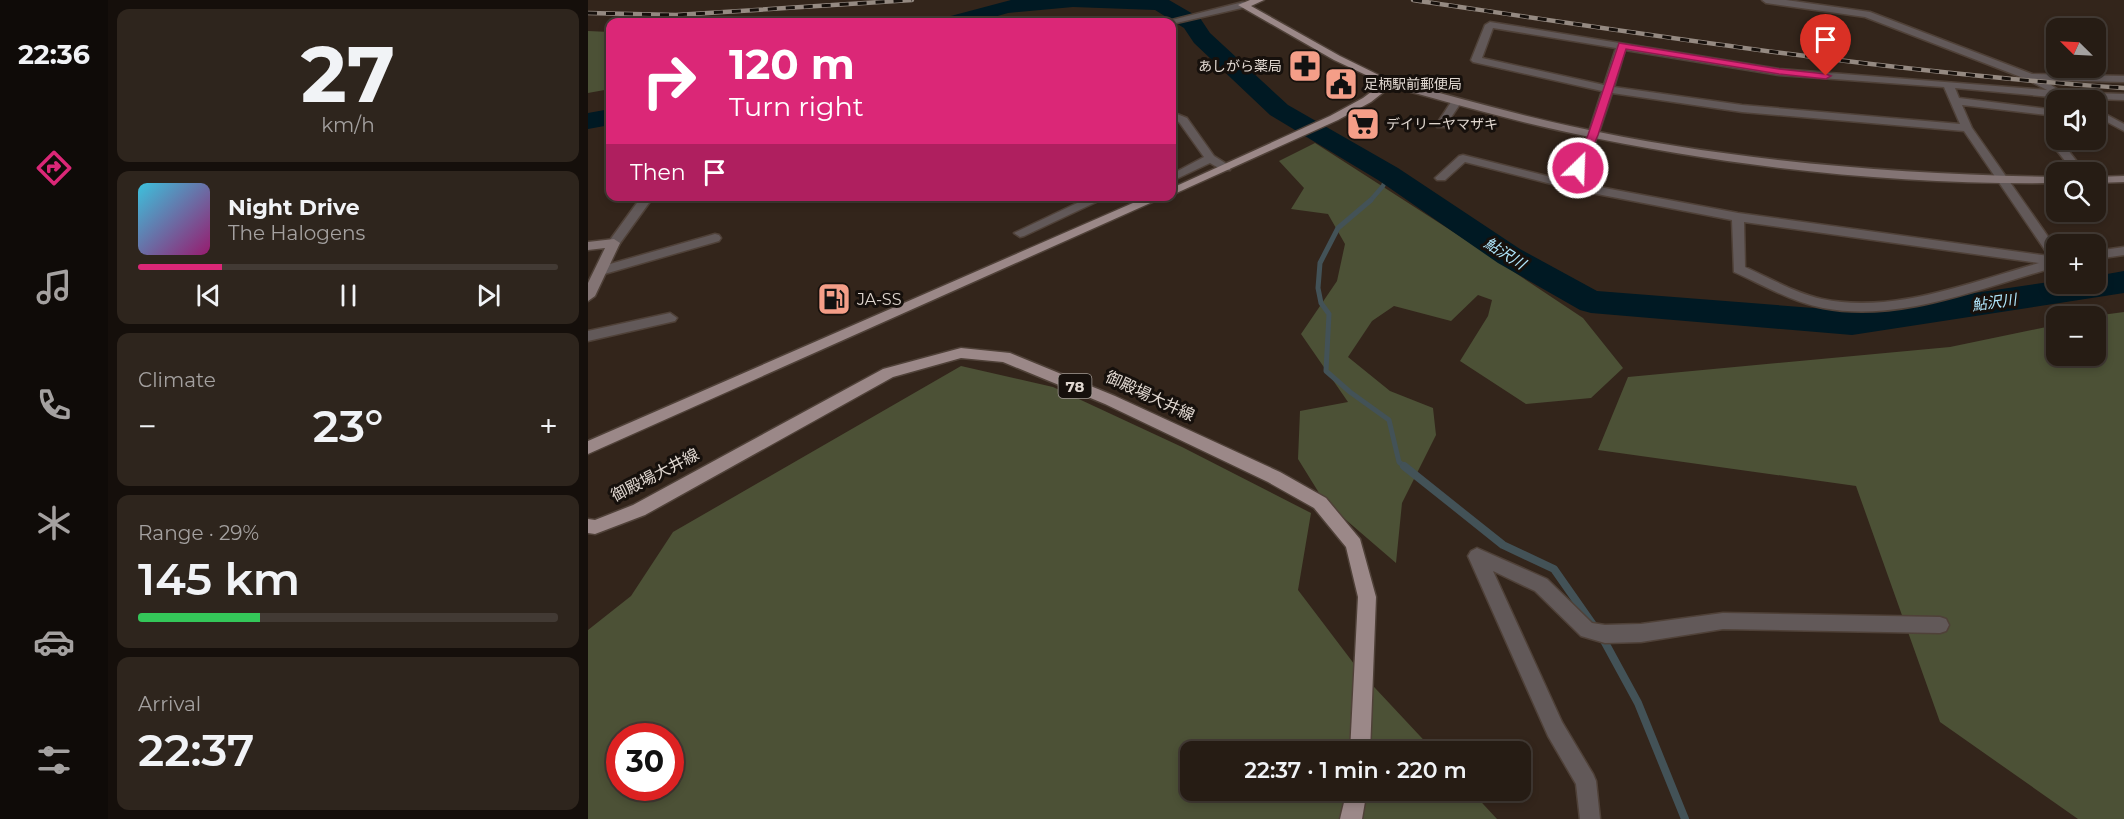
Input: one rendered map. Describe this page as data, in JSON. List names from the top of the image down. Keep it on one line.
{"streets":{"main road":["78","御殿場大井線"]},"water":["鮎沢川"],"places":{"pharmacy":["あしがら薬局"],"public building":["足柄駅前郵便局"],"supermarket":["デイリーヤマザキ"],"fuel station":["JA-SS"]},"north":"top left","page":{"tabs":"22:36","tile":[["27","km/h"],"Climate",["Range · 29%","145 km"],["Arrival","22:37"]],"map_buttons":["+","−"],"turn":["120 m","Turn right"],"then":"Then","song":["Night Drive","The Halogens"],"heat":["−","23°","+"],"limit":"30","trip":"22:37 · 1 min · 220 m"}}
